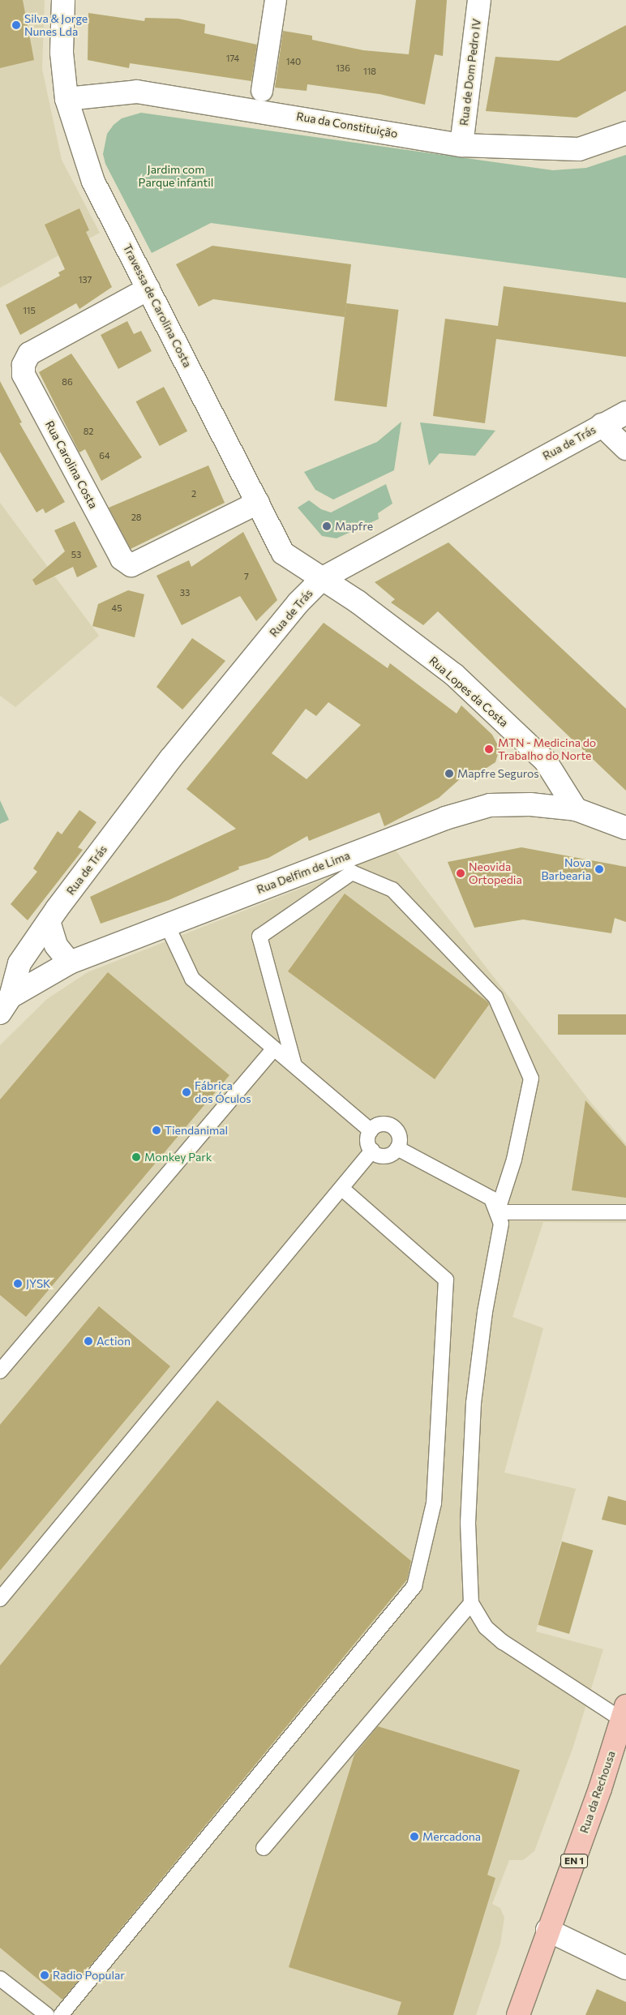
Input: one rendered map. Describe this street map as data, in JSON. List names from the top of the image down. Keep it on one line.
{"streets":{"main road":["Rua da Rechousa","EN 1"],"street":["Rua de Dom Pedro IV","Rua da Constituição","Travessa de Carolina Costa","Rua de Trás","Rua Carolina Costa","Rua Lopes da Costa","Rua Delfim de Lima"]},"crossings":[["Rua de Dom Pedro IV","Rua da Constituição"],["Rua da Constituição","Travessa de Carolina Costa"],["Travessa de Carolina Costa","Rua de Trás"],["Travessa de Carolina Costa","Rua Carolina Costa"],["Travessa de Carolina Costa","Rua Lopes da Costa"],["Rua de Trás","Rua Lopes da Costa"],["Rua de Trás","Rua Delfim de Lima"],["Rua Lopes da Costa","Rua Delfim de Lima"]],"parks":["Jardim com Parque infantil"],"places":["Silva & Jorge Nunes Lda","Mapfre","MTN - Medicina do Trabalho do Norte","Mapfre Seguros","Nova Barbearia","Neovida Ortopedia","Fábrica dos Óculos","Tiendanimal","Monkey Park","JYSK","Action","Mercadona","Radio Popular"],"house_numbers":["174","140","136","118","137","115","86","82","64","2","28","53","7","33","45"]}
